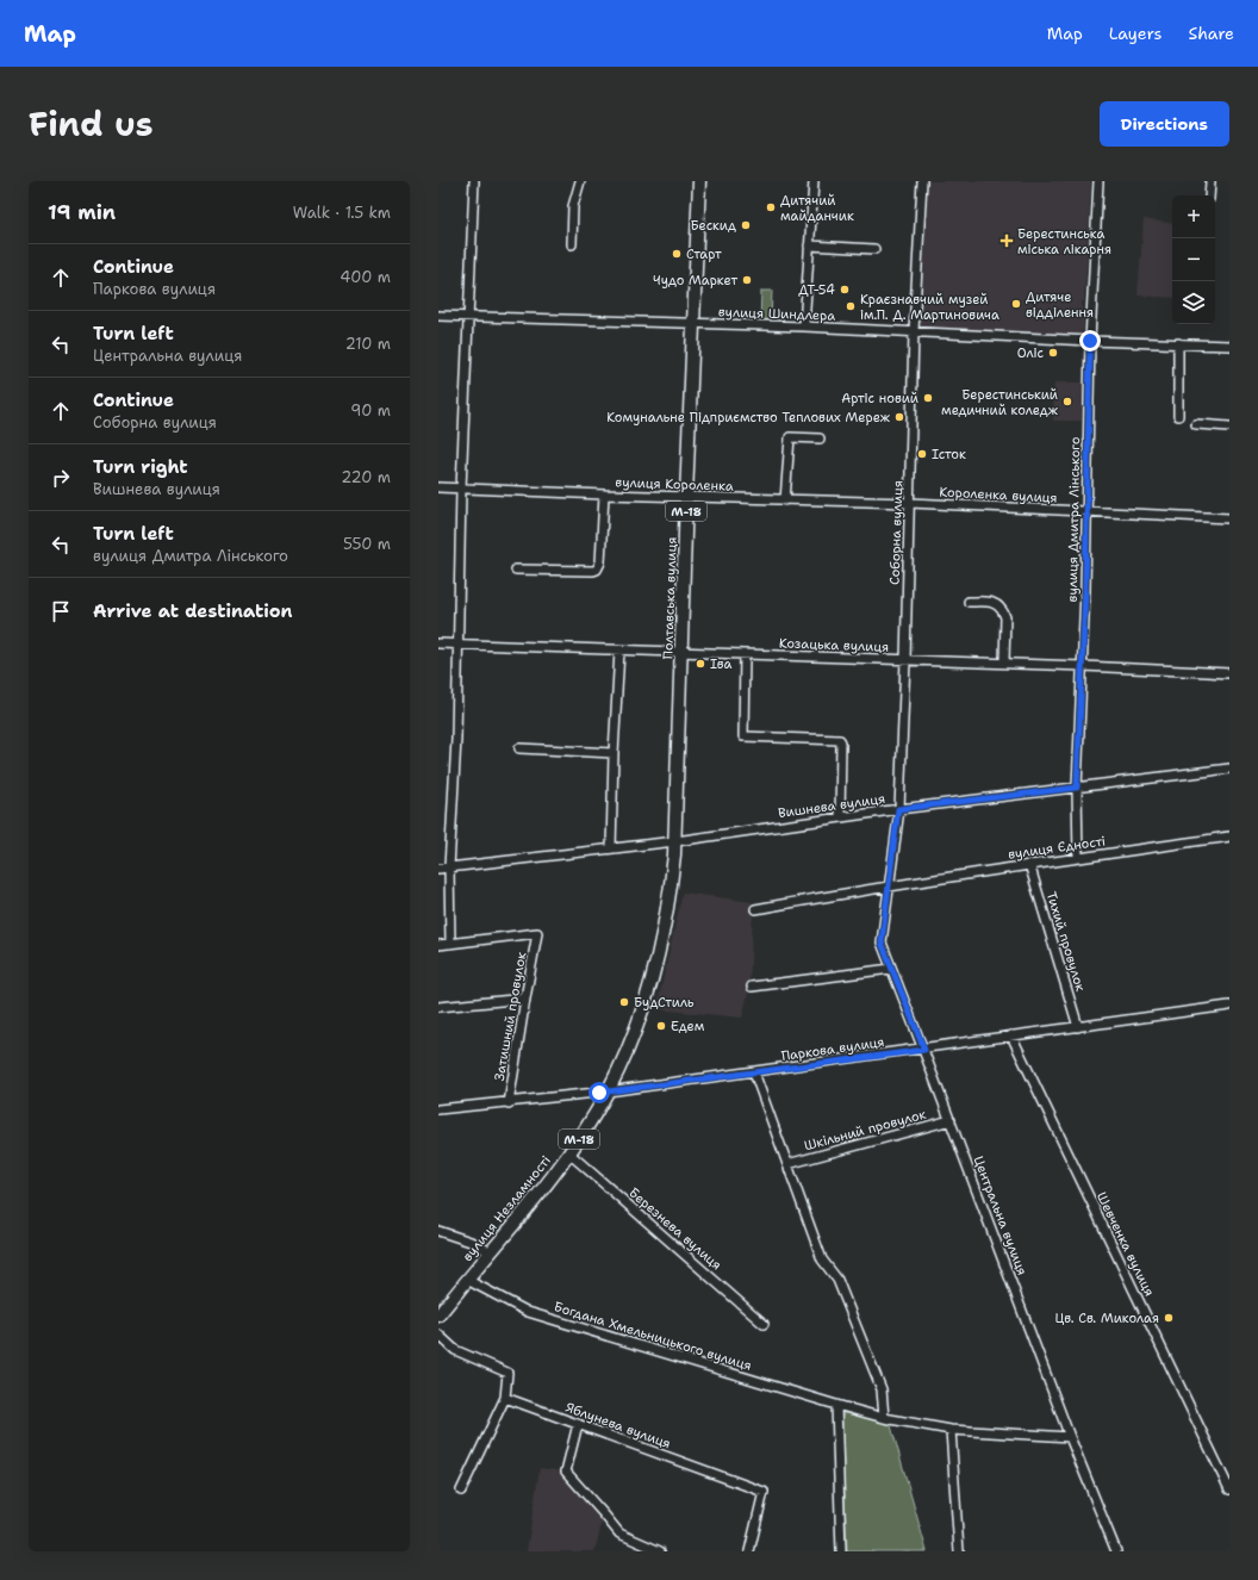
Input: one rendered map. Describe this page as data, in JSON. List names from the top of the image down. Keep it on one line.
{"streets":{"highway":["М-18","Полтавська вулиця","вулиця Незламності"],"street":["вулиця Шиндлера","вулиця Короленка","Короленка вулиця","вулиця Дмитра Лінського","Соборна вулиця","Козацька вулиця","Вишнева вулиця","вулиця Єдності","Тихий провулок","Затишний провулок","Паркова вулиця","Шкільний провулок","Центральна вулиця","Березнева вулиця","Шевченка вулиця","Богдана Хмельницького вулиця","Яблунева вулиця"]},"crossings":[["вулиця Шиндлера","вулиця Дмитра Лінського"],["вулиця Шиндлера","Соборна вулиця"],["вулиця Шиндлера","Полтавська вулиця"],["вулиця Короленка","Короленка вулиця"],["вулиця Короленка","Соборна вулиця"],["вулиця Короленка","Полтавська вулиця"],["Короленка вулиця","вулиця Дмитра Лінського"],["Короленка вулиця","Соборна вулиця"],["вулиця Дмитра Лінського","Козацька вулиця"],["вулиця Дмитра Лінського","Вишнева вулиця"],["вулиця Дмитра Лінського","вулиця Єдності"],["Соборна вулиця","Козацька вулиця"],["Соборна вулиця","Вишнева вулиця"],["Соборна вулиця","вулиця Єдності"],["Соборна вулиця","Центральна вулиця"],["Полтавська вулиця","Козацька вулиця"],["Полтавська вулиця","Вишнева вулиця"],["Полтавська вулиця","вулиця Незламності"],["вулиця Єдності","Тихий провулок"],["вулиця Єдності","Центральна вулиця"],["Тихий провулок","Паркова вулиця"],["Затишний провулок","Паркова вулиця"],["Паркова вулиця","вулиця Незламності"],["Паркова вулиця","Центральна вулиця"],["Паркова вулиця","Шевченка вулиця"],["Шкільний провулок","Центральна вулиця"],["вулиця Незламності","Березнева вулиця"],["вулиця Незламності","Богдана Хмельницького вулиця"],["Центральна вулиця","Богдана Хмельницького вулиця"]],"places":{"other":["Дитячий майданчик","Бескид","Старт","Чудо Маркет","ДТ-54","Дитяче відділення","Краєзнавчий музей ім.П. Д. Мартиновича","Оліс","Артіс новий","Берестинський медичний коледж","Комунальне Підприємство Теплових Мереж","Істок","Іва","БудСтиль","Едем","Цв. Св. Миколая"],"health":["Берестинська міська лікарня"]},"page":{"header":"Map","nav":["Map","Layers","Share"],"title":"Find us","buttons":"Directions","heading":["19 min","Walk · 1.5 km"],"map_buttons":["+","−"],"list":[["Continue","Паркова вулиця","400 m"],["Turn left","Центральна вулиця","210 m"],["Continue","Соборна вулиця","90 m"],["Turn right","Вишнева вулиця","220 m"],["Turn left","вулиця Дмитра Лінського","550 m"],"Arrive at destination"]}}
